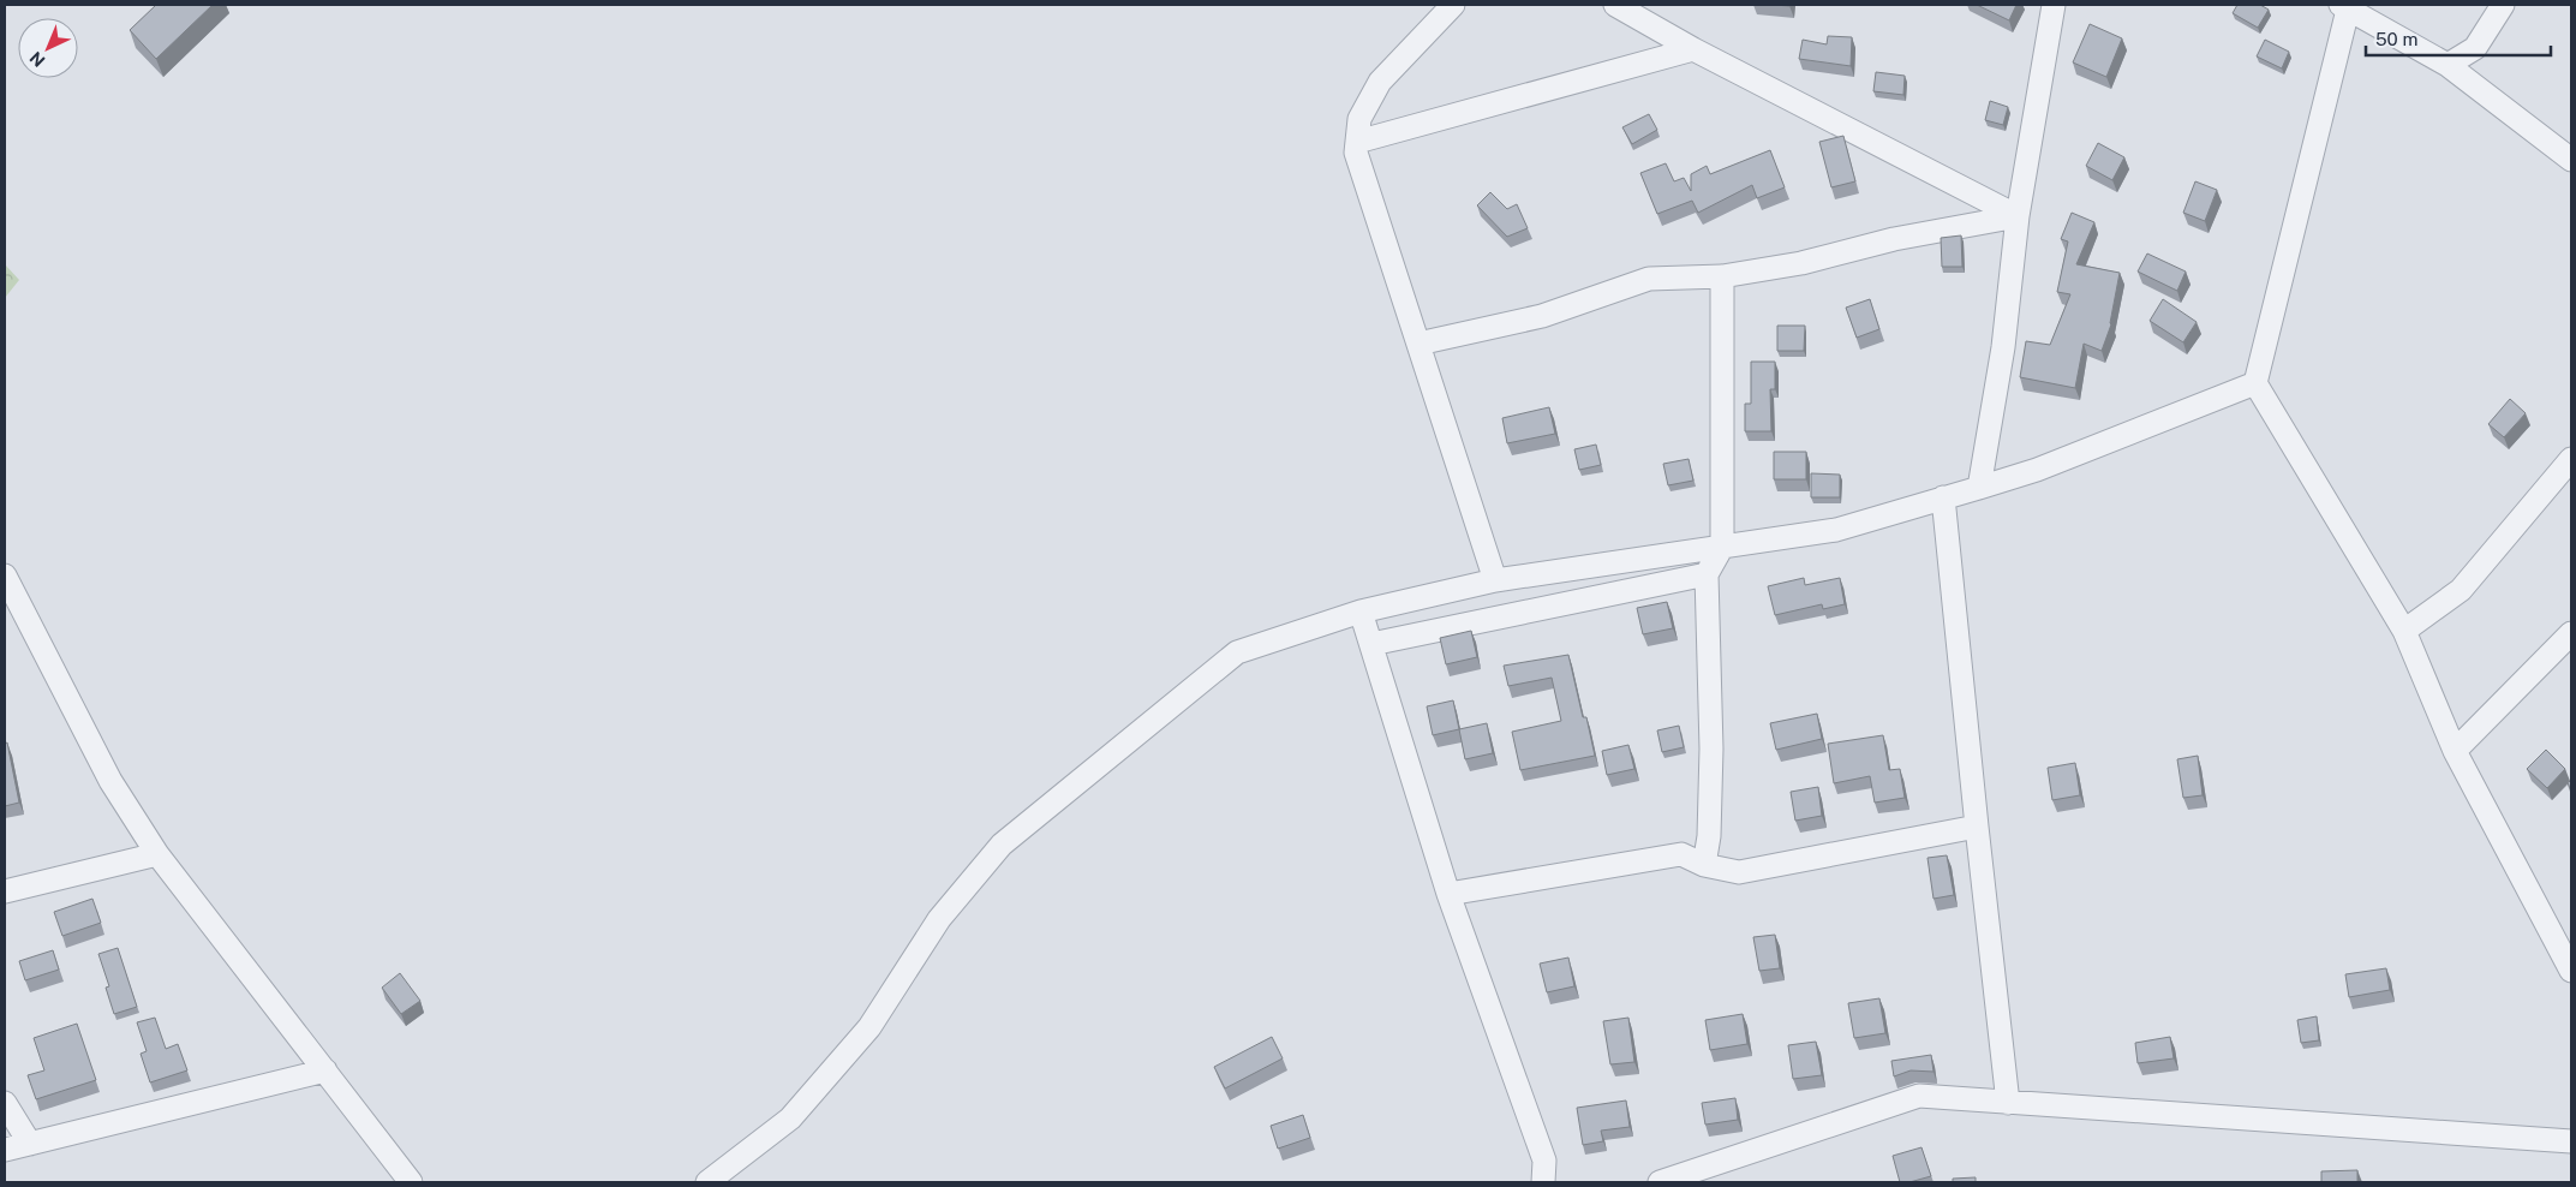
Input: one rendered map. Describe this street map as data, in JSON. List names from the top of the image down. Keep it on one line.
{"scale_bar":"50 m","north":"bottom left"}
